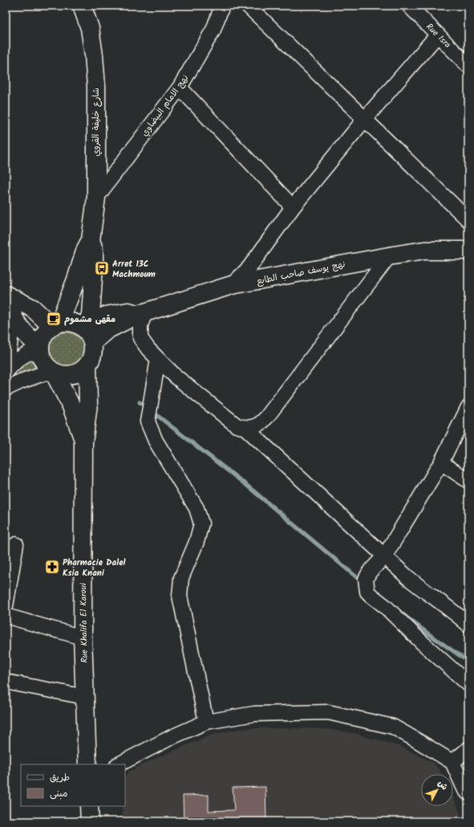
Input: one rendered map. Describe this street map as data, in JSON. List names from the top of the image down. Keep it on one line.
{"streets":{"main road":["شارع خليفة القروي","نهج يوسف صاحب الطابع","Rue Khalifa El Karoui"],"street":["Rue Isra","نهج الامام البيضاوي"]},"crossings":[["نهج الامام البيضاوي","شارع خليفة القروي"],["نهج يوسف صاحب الطابع","Rue Khalifa El Karoui"]],"places":{"bus stop":["Arret 13C Machmoum"],"cafe":["مقهى مشموم"],"pharmacy":["Pharmacie Dalel Ksia Knani"]},"legend":["طريق","مبنى"],"north":"top right"}
